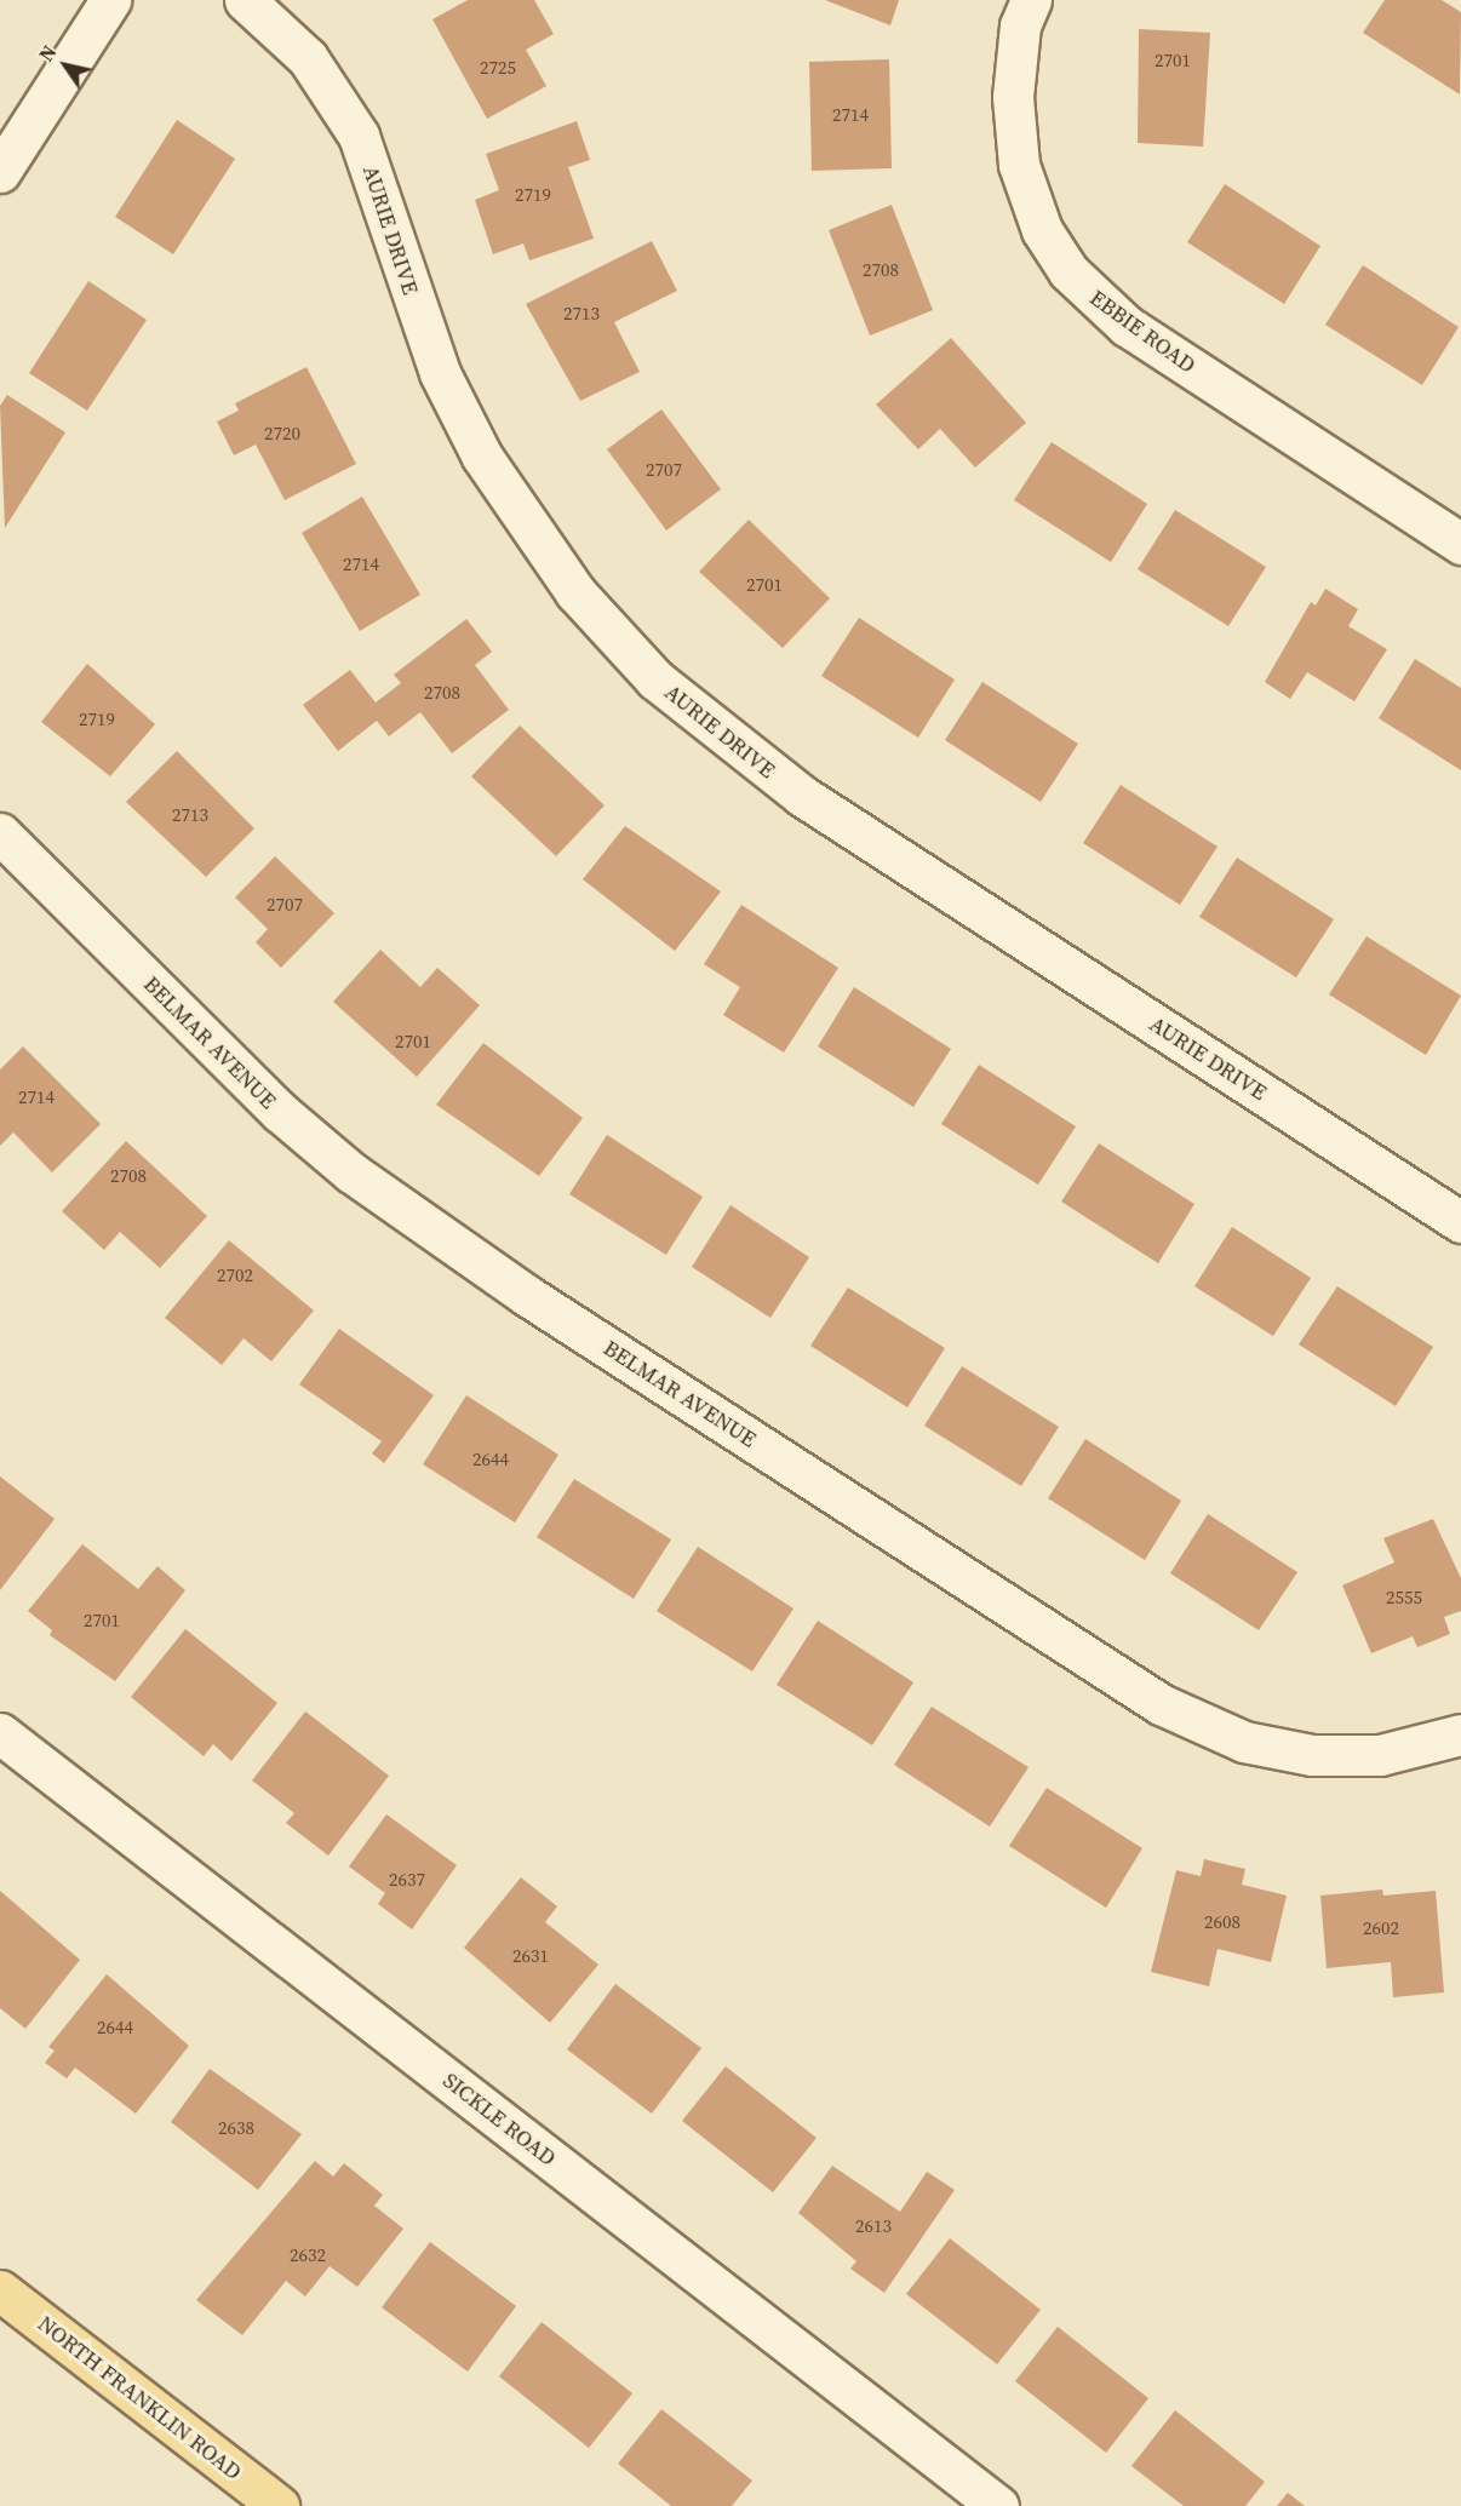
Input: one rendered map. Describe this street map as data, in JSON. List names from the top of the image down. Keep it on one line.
{"streets":{"main road":["NORTH FRANKLIN ROAD"],"street":["AURIE DRIVE","EBBIE ROAD","BELMAR AVENUE","SICKLE ROAD"]},"house_numbers":["2701","2725","2714","2719","2708","2713","2720","2707","2714","2701","2708","2719","2713","2707","2701","2714","2708","2702","2644","2555","2701","2637","2608","2602","2631","2644","2638","2613","2632"],"north":"top left"}
